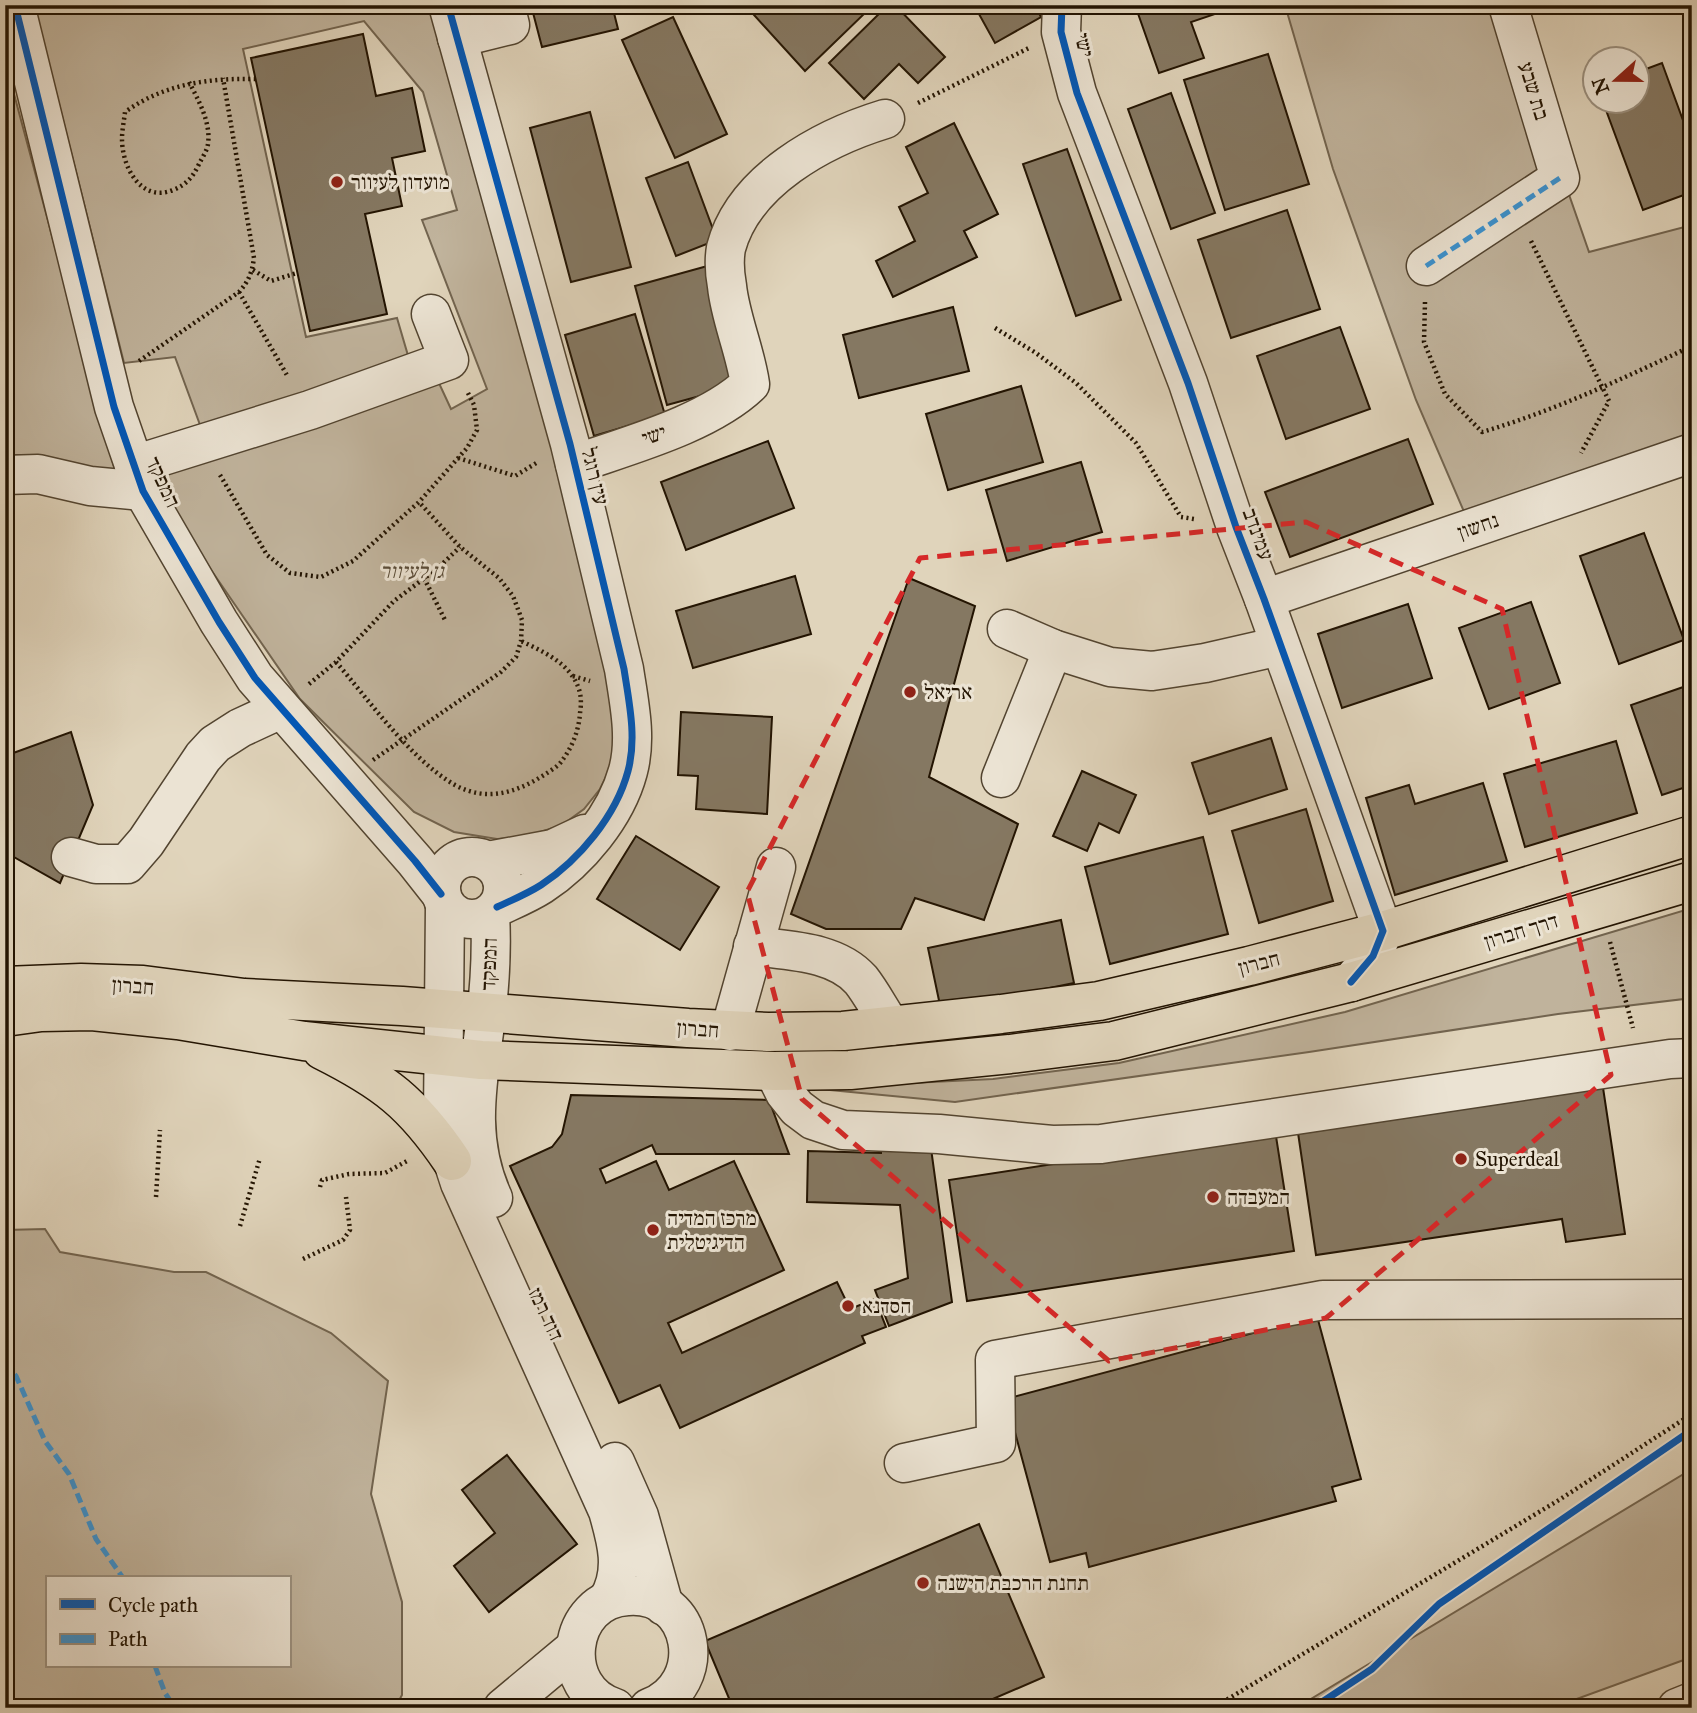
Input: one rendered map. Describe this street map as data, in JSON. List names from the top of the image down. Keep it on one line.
{"streets":{"highway":["דרך חברון","חברון"],"street":["ישי","בת שבע","עין רוגל","המפקד","נחשון","עמינדב","דוד רמז"]},"crossings":[["ישי","עין רוגל"],["ישי","עמינדב"],["עין רוגל","המפקד"],["המפקד","חברון"],["המפקד","דוד רמז"],["נחשון","עמינדב"],["עמינדב","דרך חברון"],["עמינדב","חברון"],["דרך חברון","חברון"],["חברון","דוד רמז"]],"parks":["גן לעיוור"],"places":["מועדון לעיוור","אריאל","Superdeal","המעבדה","מרכז המדיה הדיגיטלית","הסדנא","תחנת הרכבת הישנה"],"legend":["Cycle path","Path"],"north":"left"}
